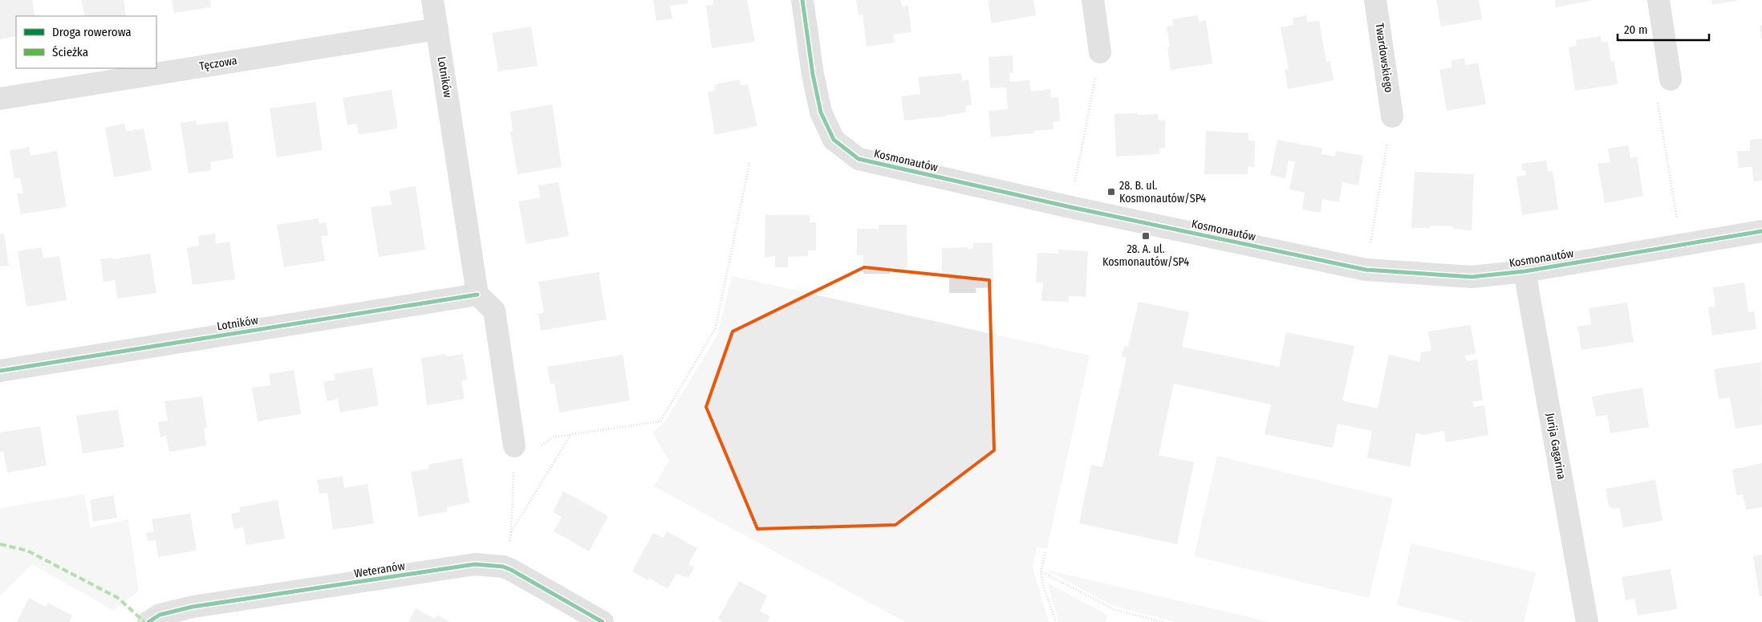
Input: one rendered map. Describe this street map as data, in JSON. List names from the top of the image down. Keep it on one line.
{"streets":{"street":["Twardowskiego","Tęczowa","Lotników","Kosmonautów","Jurija Gagarina","Weteranów"]},"crossings":[["Tęczowa","Lotników"],["Kosmonautów","Jurija Gagarina"]],"places":{"transit":["28. B. ul. Kosmonautów/SP4","28. A. ul. Kosmonautów/SP4"]},"legend":["Droga rowerowa","Ścieżka"],"scale_bar":"20 m"}
